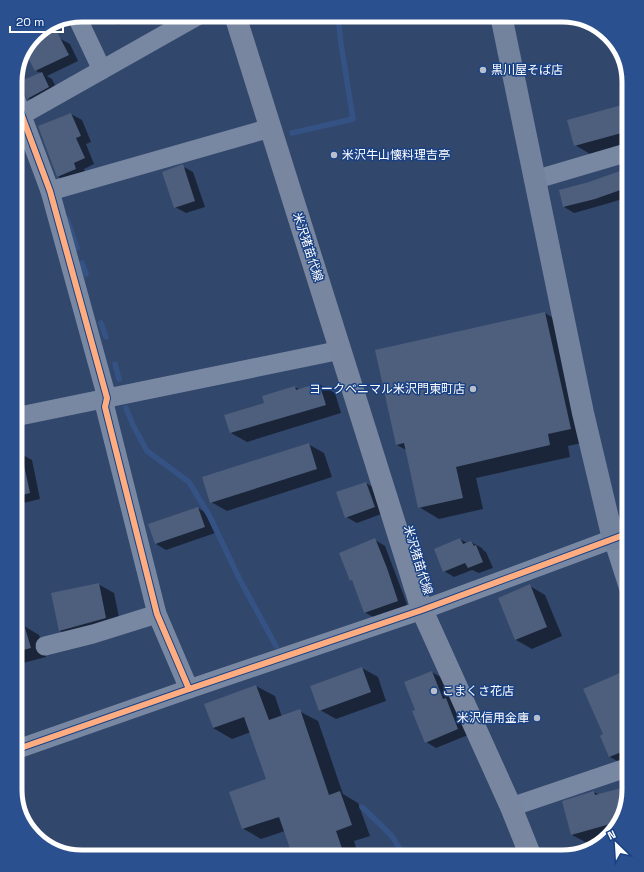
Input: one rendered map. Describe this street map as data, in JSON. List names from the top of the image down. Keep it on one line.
{"streets":{"main road":["米沢猪苗代線"]},"places":["黒川屋そば店","米沢牛山懐料理吉亭","ヨークベニマル米沢門東町店","こまくさ花店","米沢信用金庫"],"scale_bar":"20 m","north":"top left"}
